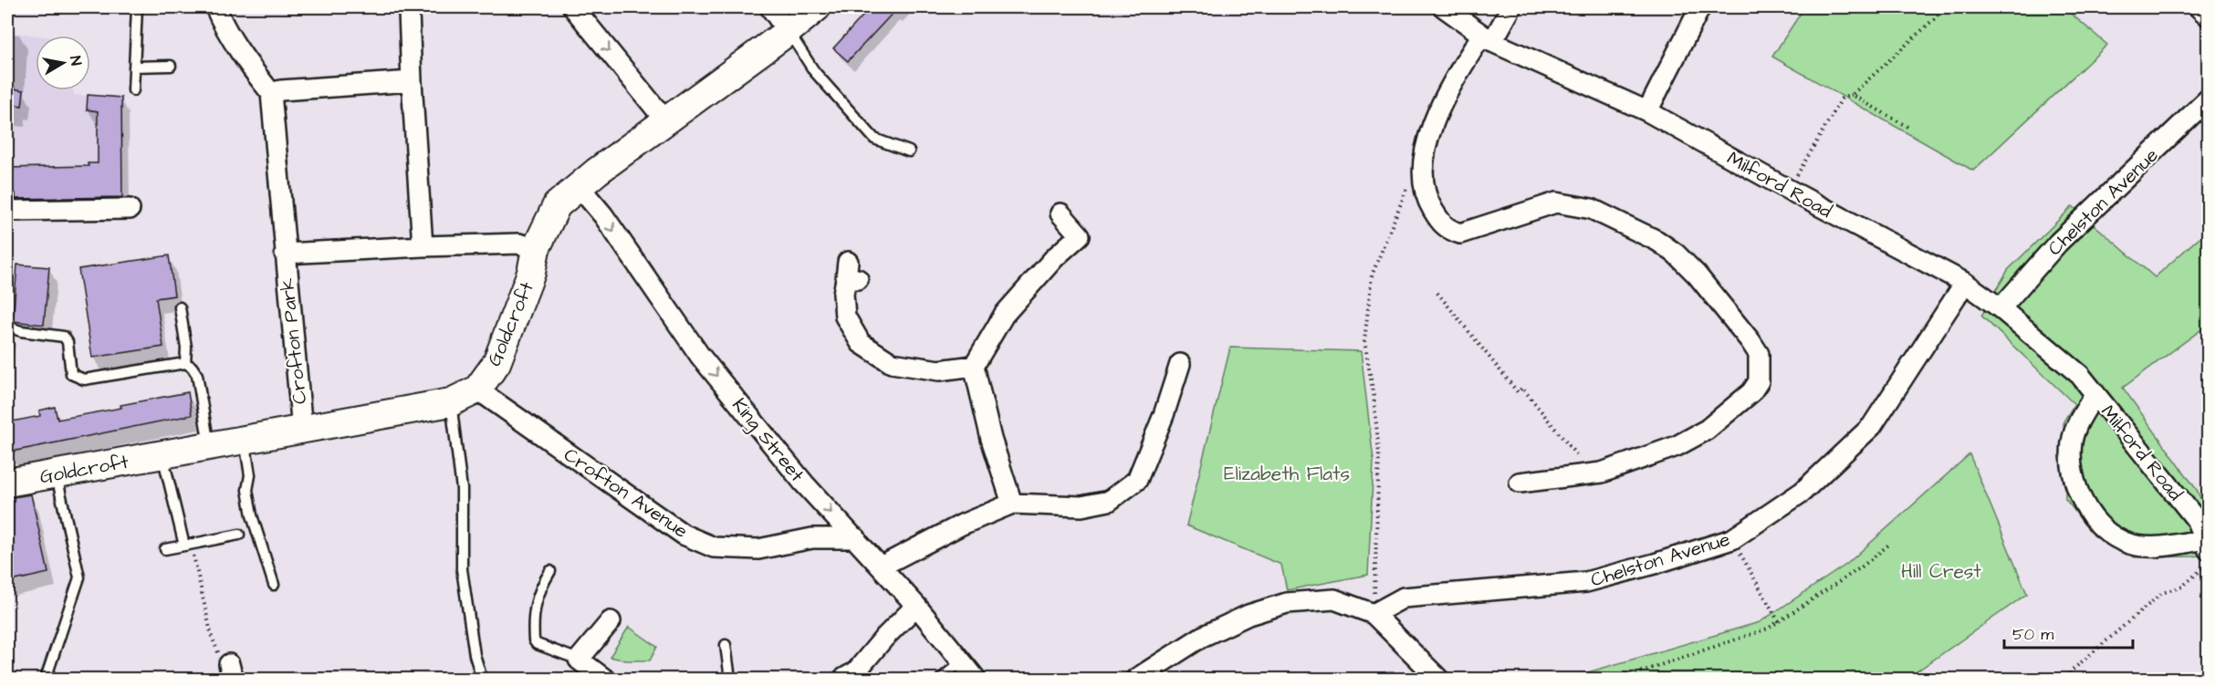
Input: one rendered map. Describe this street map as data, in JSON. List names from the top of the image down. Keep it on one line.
{"streets":{"street":["Milford Road","Chelston Avenue","Goldcroft","Crofton Park","King Street","Crofton Avenue"]},"crossings":[["Milford Road","Chelston Avenue"],["Goldcroft","Crofton Park"],["Goldcroft","King Street"],["Goldcroft","Crofton Avenue"],["King Street","Crofton Avenue"]],"one_way":["King Street"],"parks":["Elizabeth Flats","Hill Crest"],"scale_bar":"50 m","north":"right"}
